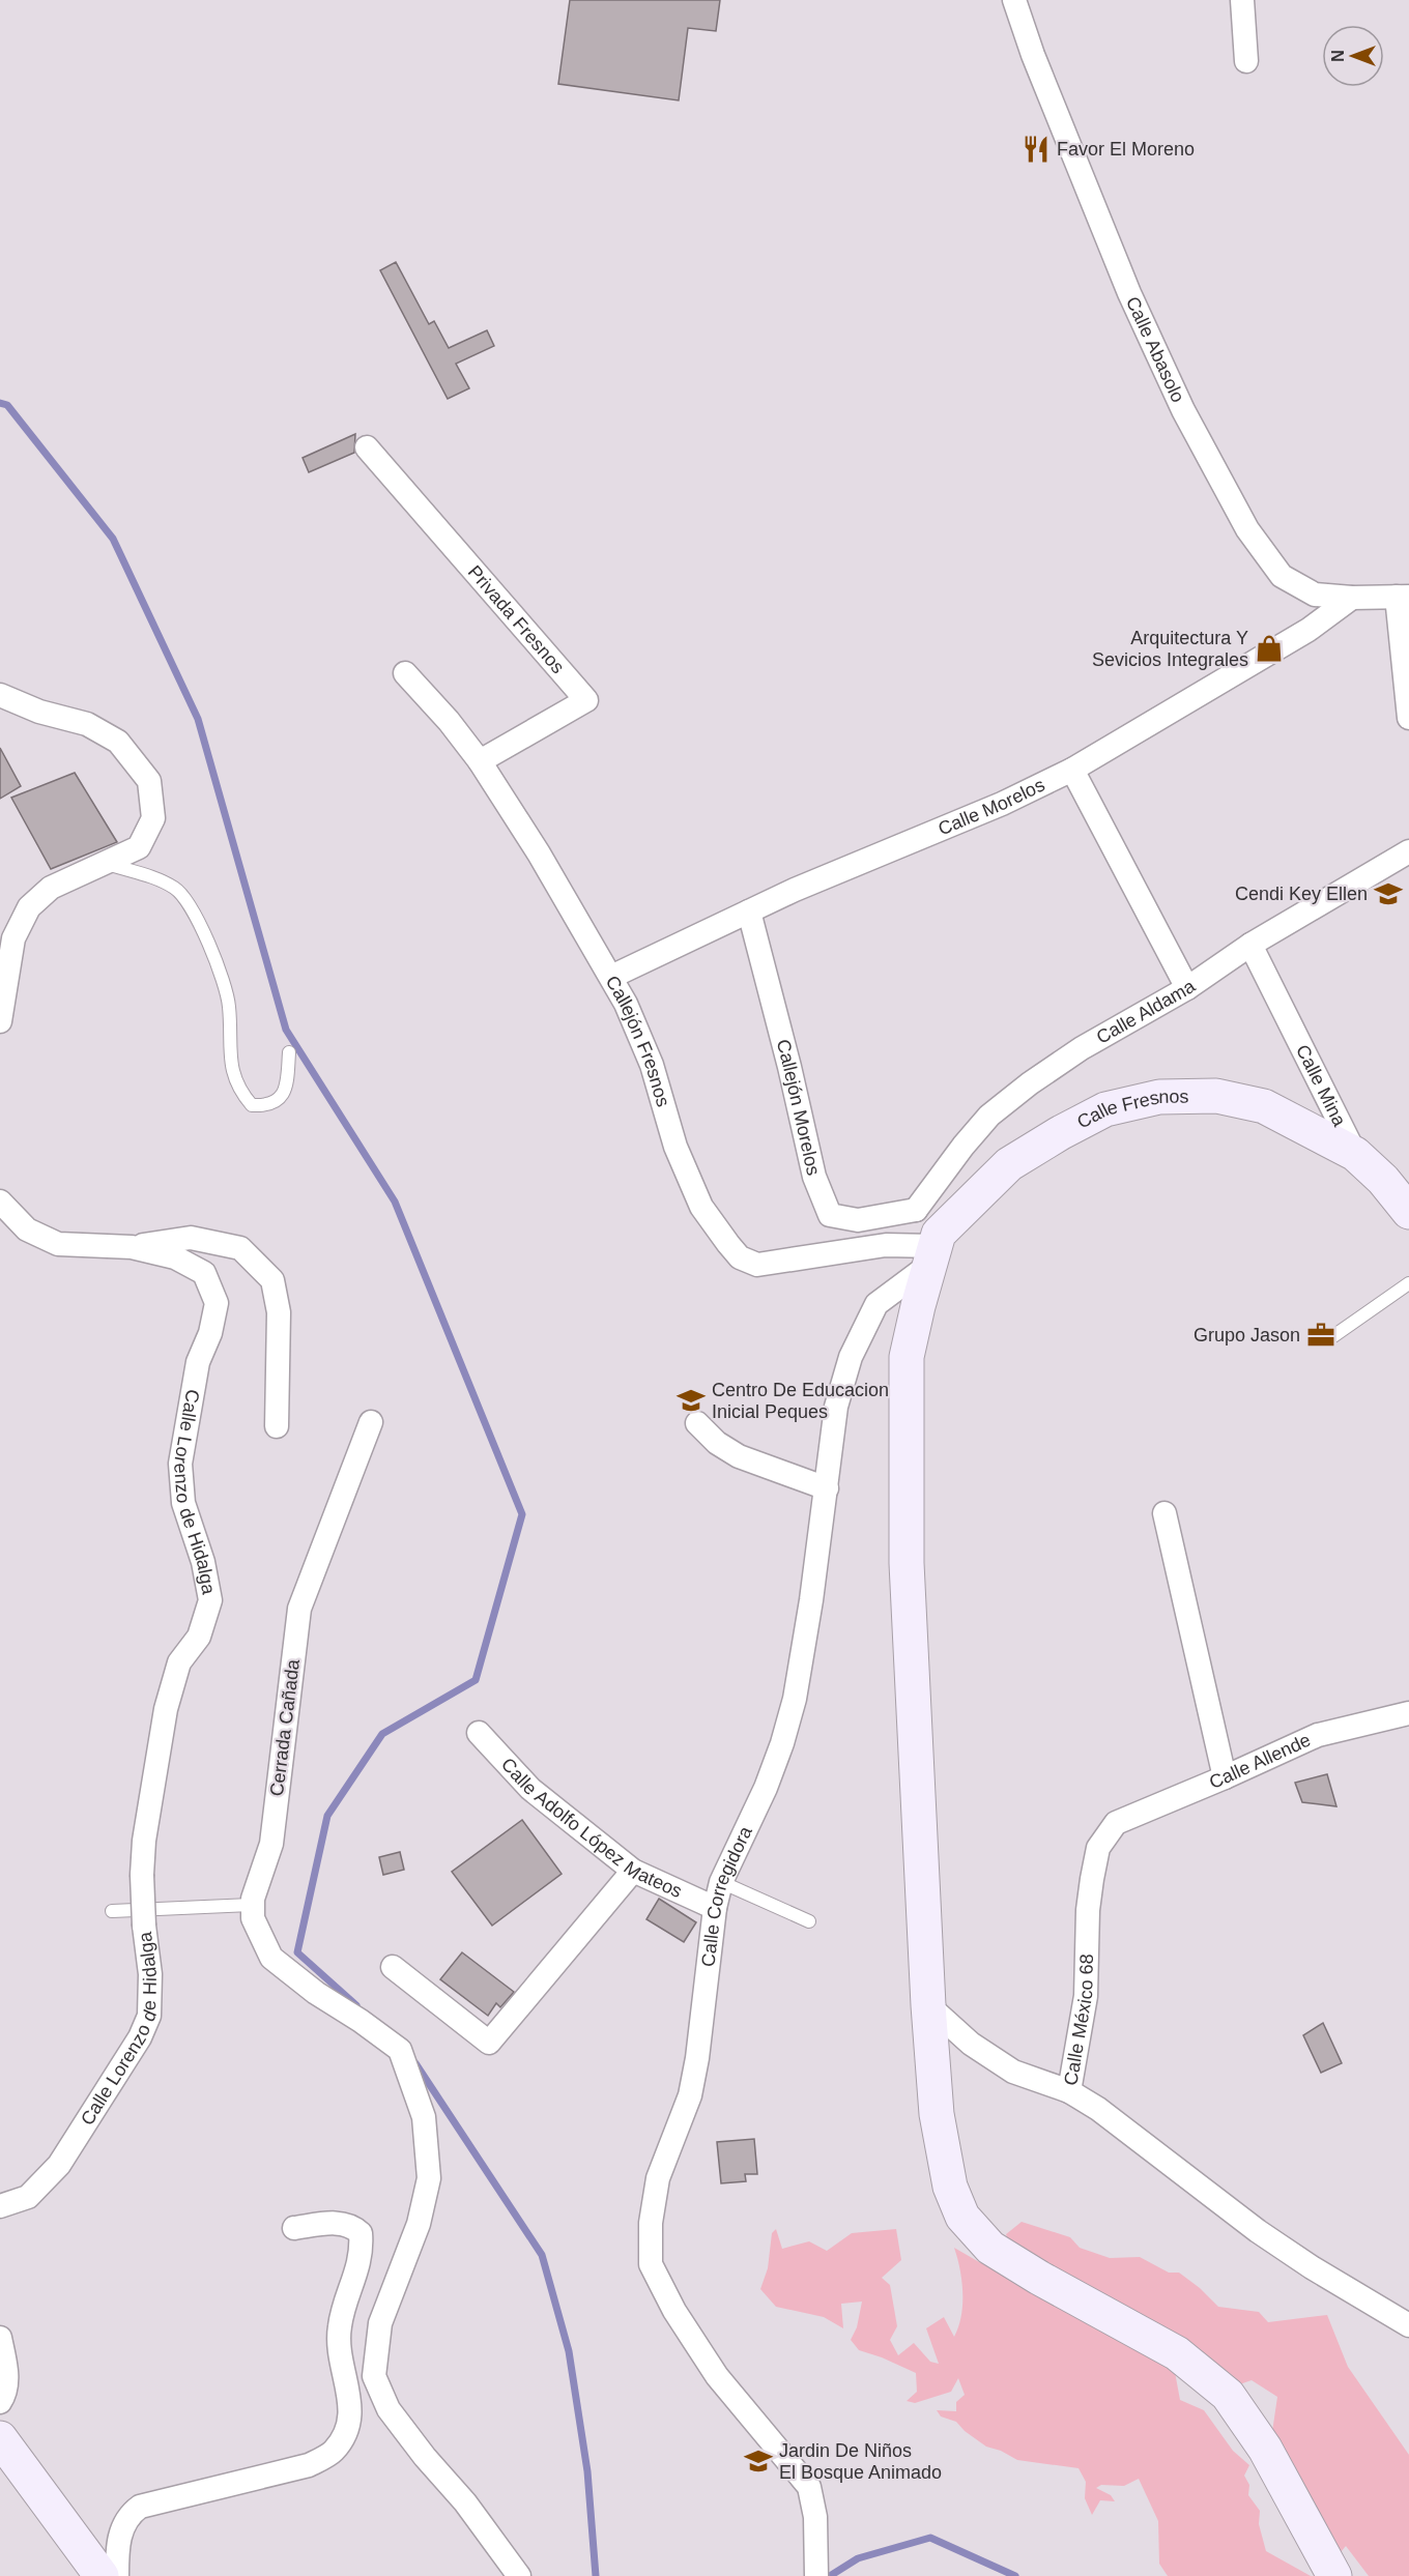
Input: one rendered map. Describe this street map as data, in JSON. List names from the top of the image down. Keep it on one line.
{"streets":{"street":["Calle Abasolo","Privada Fresnos","Calle Morelos","Calle Aldama","Callejón Fresnos","Calle Mina","Callejón Morelos","Calle Fresnos","Calle Lorenzo de Hidalga","Cerrada Cañada","Calle Allende","Calle Adolfo López Mateos","Calle Corregidora","Calle México 68"]},"crossings":[["Calle Abasolo","Calle Morelos"],["Privada Fresnos","Callejón Fresnos"],["Calle Morelos","Callejón Fresnos"],["Calle Morelos","Callejón Morelos"],["Calle Aldama","Callejón Fresnos"],["Calle Aldama","Calle Mina"],["Calle Aldama","Callejón Morelos"],["Calle Aldama","Calle Fresnos"],["Calle Aldama","Calle Corregidora"],["Callejón Fresnos","Callejón Morelos"],["Callejón Fresnos","Calle Fresnos"],["Callejón Fresnos","Calle Corregidora"],["Calle Mina","Calle Fresnos"],["Callejón Morelos","Calle Fresnos"],["Callejón Morelos","Calle Corregidora"],["Calle Fresnos","Calle Corregidora"],["Calle Allende","Calle México 68"],["Calle Adolfo López Mateos","Calle Corregidora"]],"places":{"restaurant":["Favor El Moreno"],"shop":["Arquitectura Y Sevicios Integrales"],"school or university":["Cendi Key Ellen","Centro De Educacion Inicial Peques","Jardin De Niños El Bosque Animado"],"office":["Grupo Jason"]},"north":"left"}
